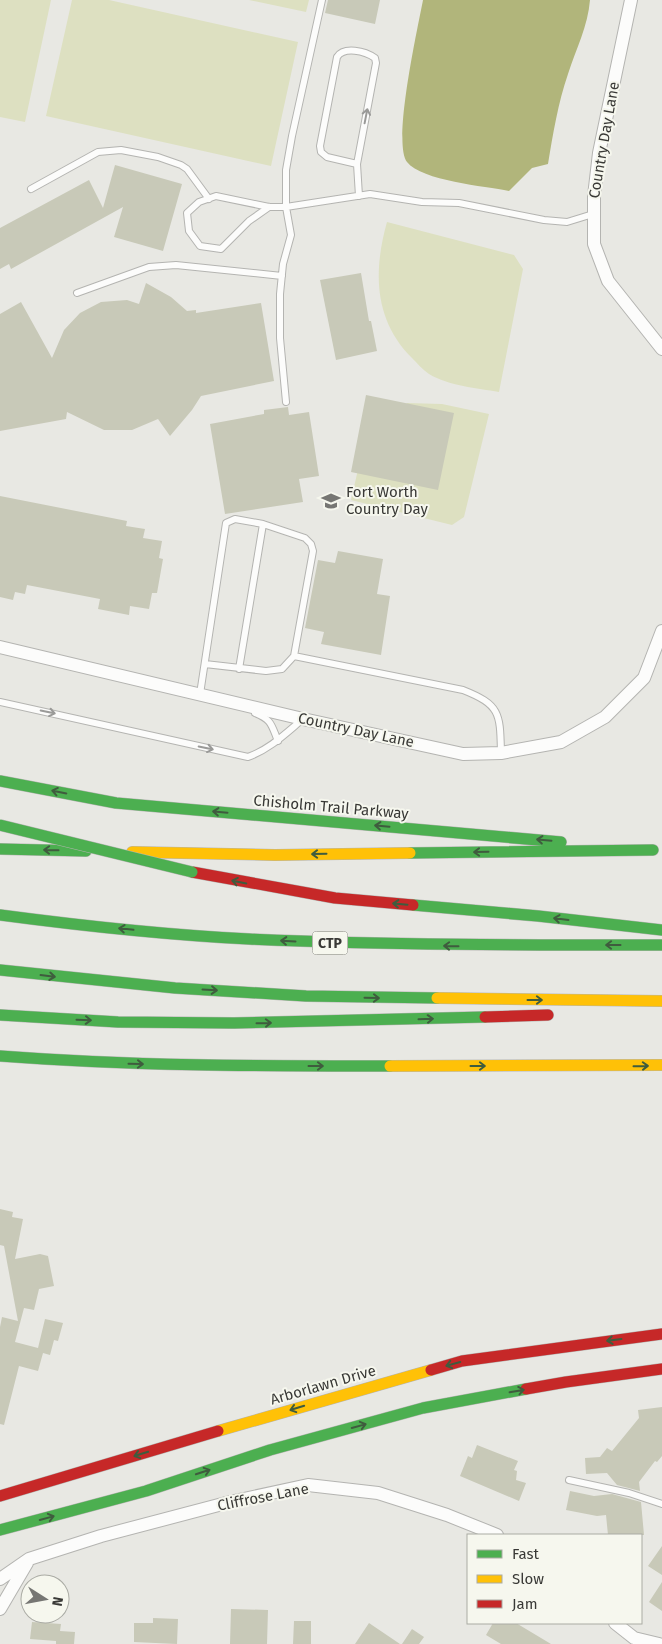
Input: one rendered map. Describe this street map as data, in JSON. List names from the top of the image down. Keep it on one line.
{"streets":{"main road":["Chisholm Trail Parkway","CTP","Arborlawn Drive"],"street":["Country Day Lane","Cliffrose Lane"]},"places":{"school or university":["Fort Worth Country Day"]},"legend":["Fast","Slow","Jam"],"north":"right"}
